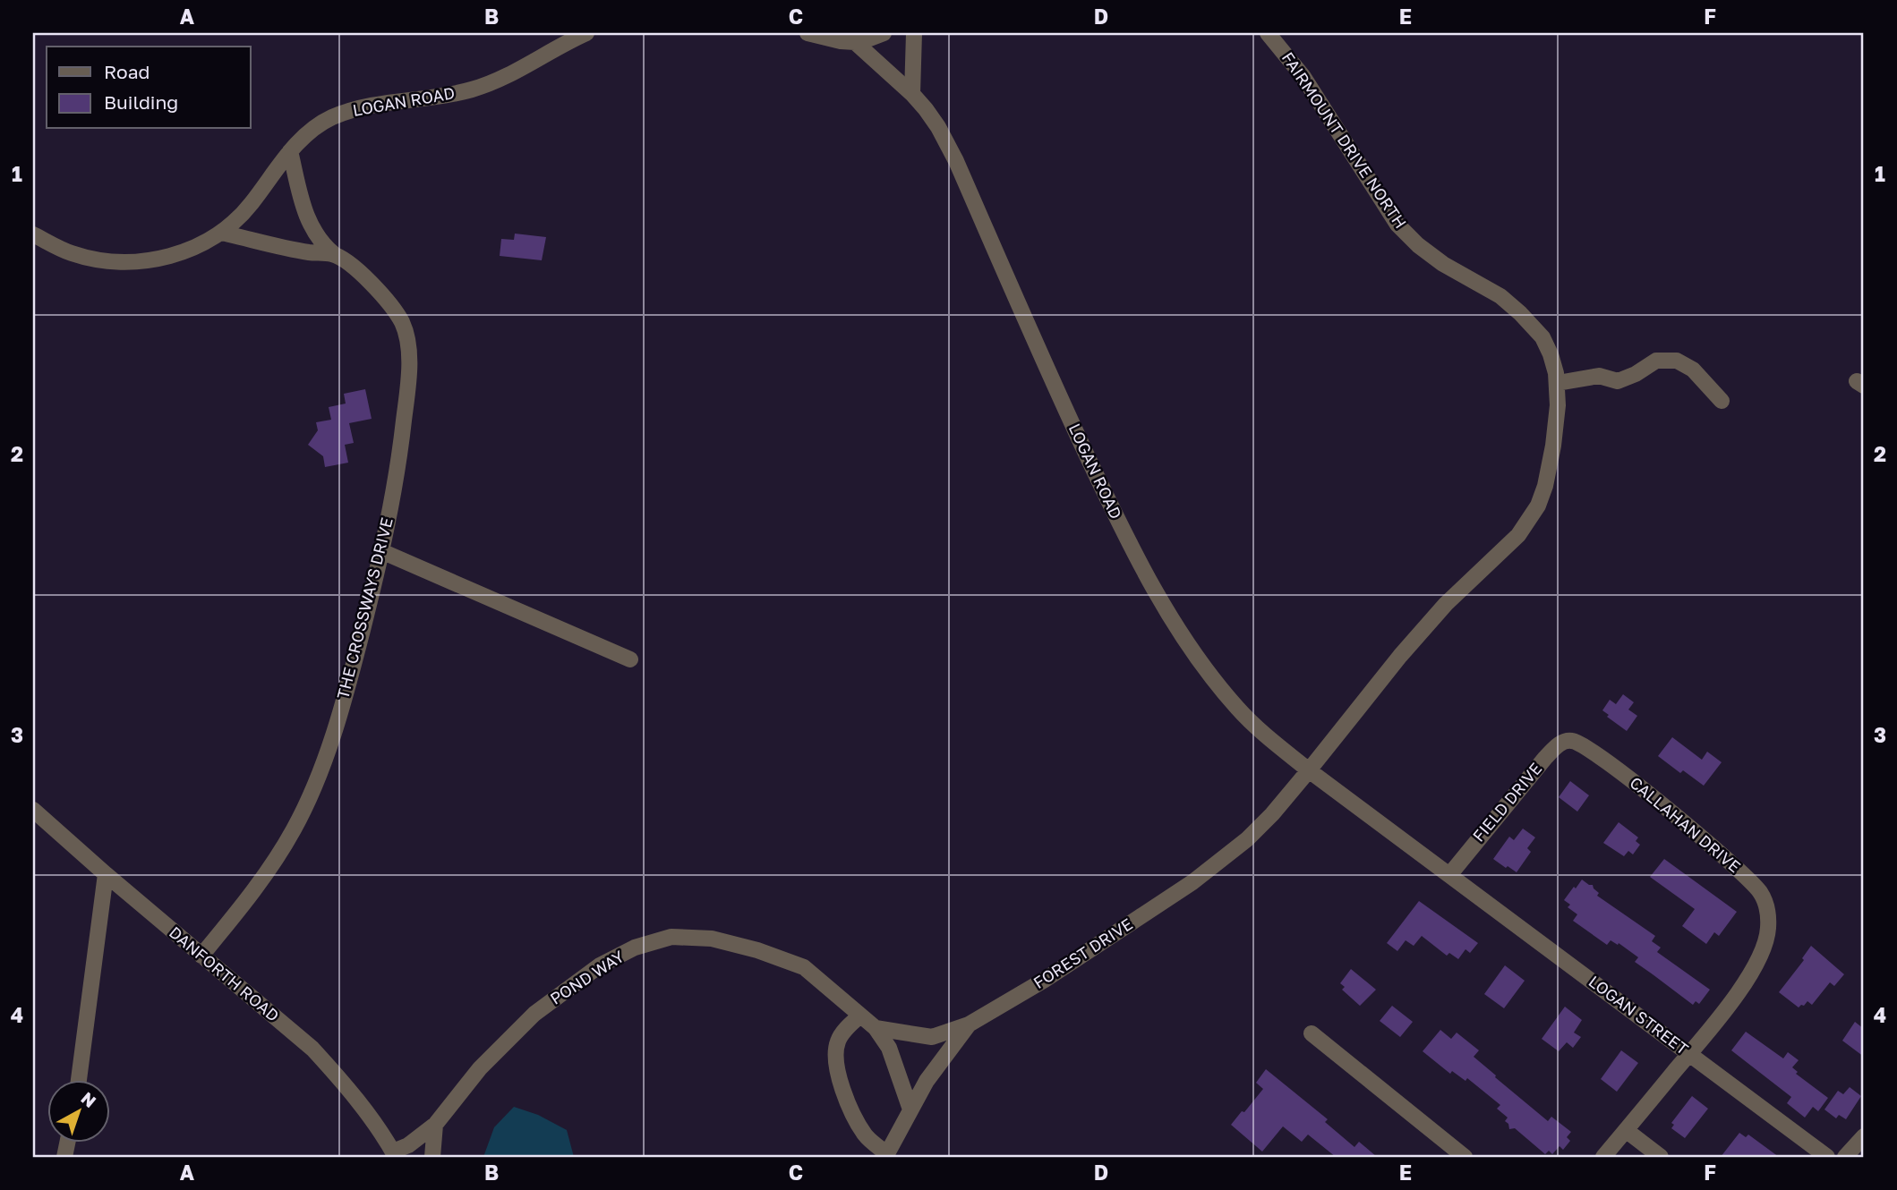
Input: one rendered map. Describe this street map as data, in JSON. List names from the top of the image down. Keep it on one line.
{"streets":{"street":["LOGAN ROAD","FAIRMOUNT DRIVE NORTH","THE CROSSWAYS DRIVE","FIELD DRIVE","CALLAHAN DRIVE","FOREST DRIVE","DANFORTH ROAD","POND WAY","LOGAN STREET"]},"crossings":[["LOGAN ROAD","FAIRMOUNT DRIVE NORTH"],["LOGAN ROAD","THE CROSSWAYS DRIVE"],["LOGAN ROAD","FIELD DRIVE"],["LOGAN ROAD","FOREST DRIVE"],["LOGAN ROAD","LOGAN STREET"],["FAIRMOUNT DRIVE NORTH","FOREST DRIVE"],["THE CROSSWAYS DRIVE","DANFORTH ROAD"],["FIELD DRIVE","CALLAHAN DRIVE"],["FIELD DRIVE","LOGAN STREET"],["CALLAHAN DRIVE","LOGAN STREET"],["FOREST DRIVE","POND WAY"],["DANFORTH ROAD","POND WAY"]],"legend":["Road","Building"],"north":"top right","grid":{"columns":["A","B","C","D","E","F"],"rows":["1","2","3","4"]}}
